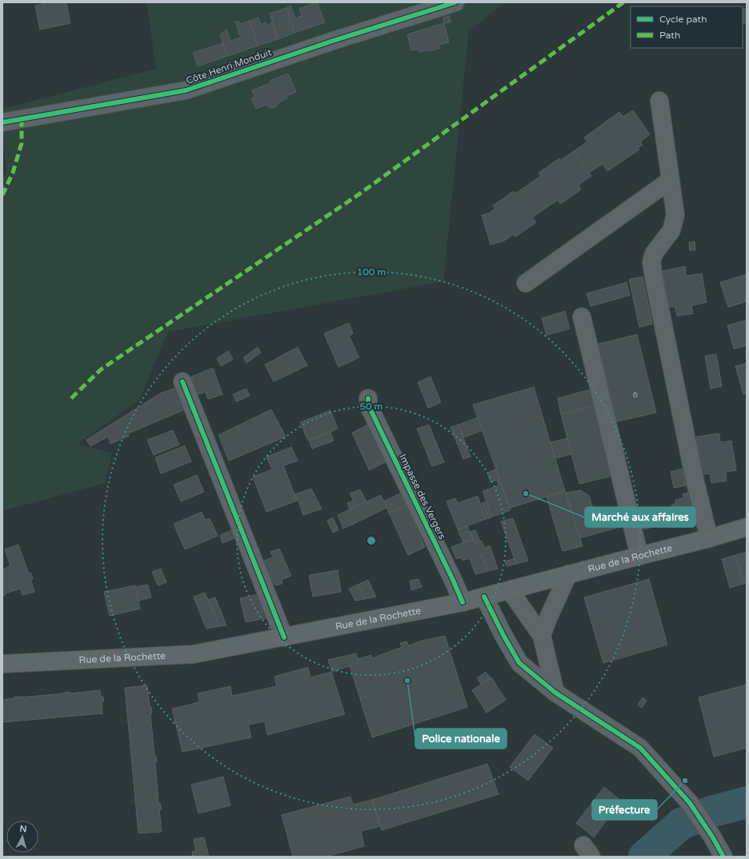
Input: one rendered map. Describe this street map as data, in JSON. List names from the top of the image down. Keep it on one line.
{"streets":{"main road":["Rue de la Rochette"],"street":["Côte Henri Monduit","Impasse des Vergers"]},"crossings":[["Impasse des Vergers","Rue de la Rochette"]],"places":["Marché aux affaires","Police nationale","Préfecture"],"house_numbers":["6"],"legend":["Cycle path","Path"],"north":"top","rings":["100 m","50 m"]}
